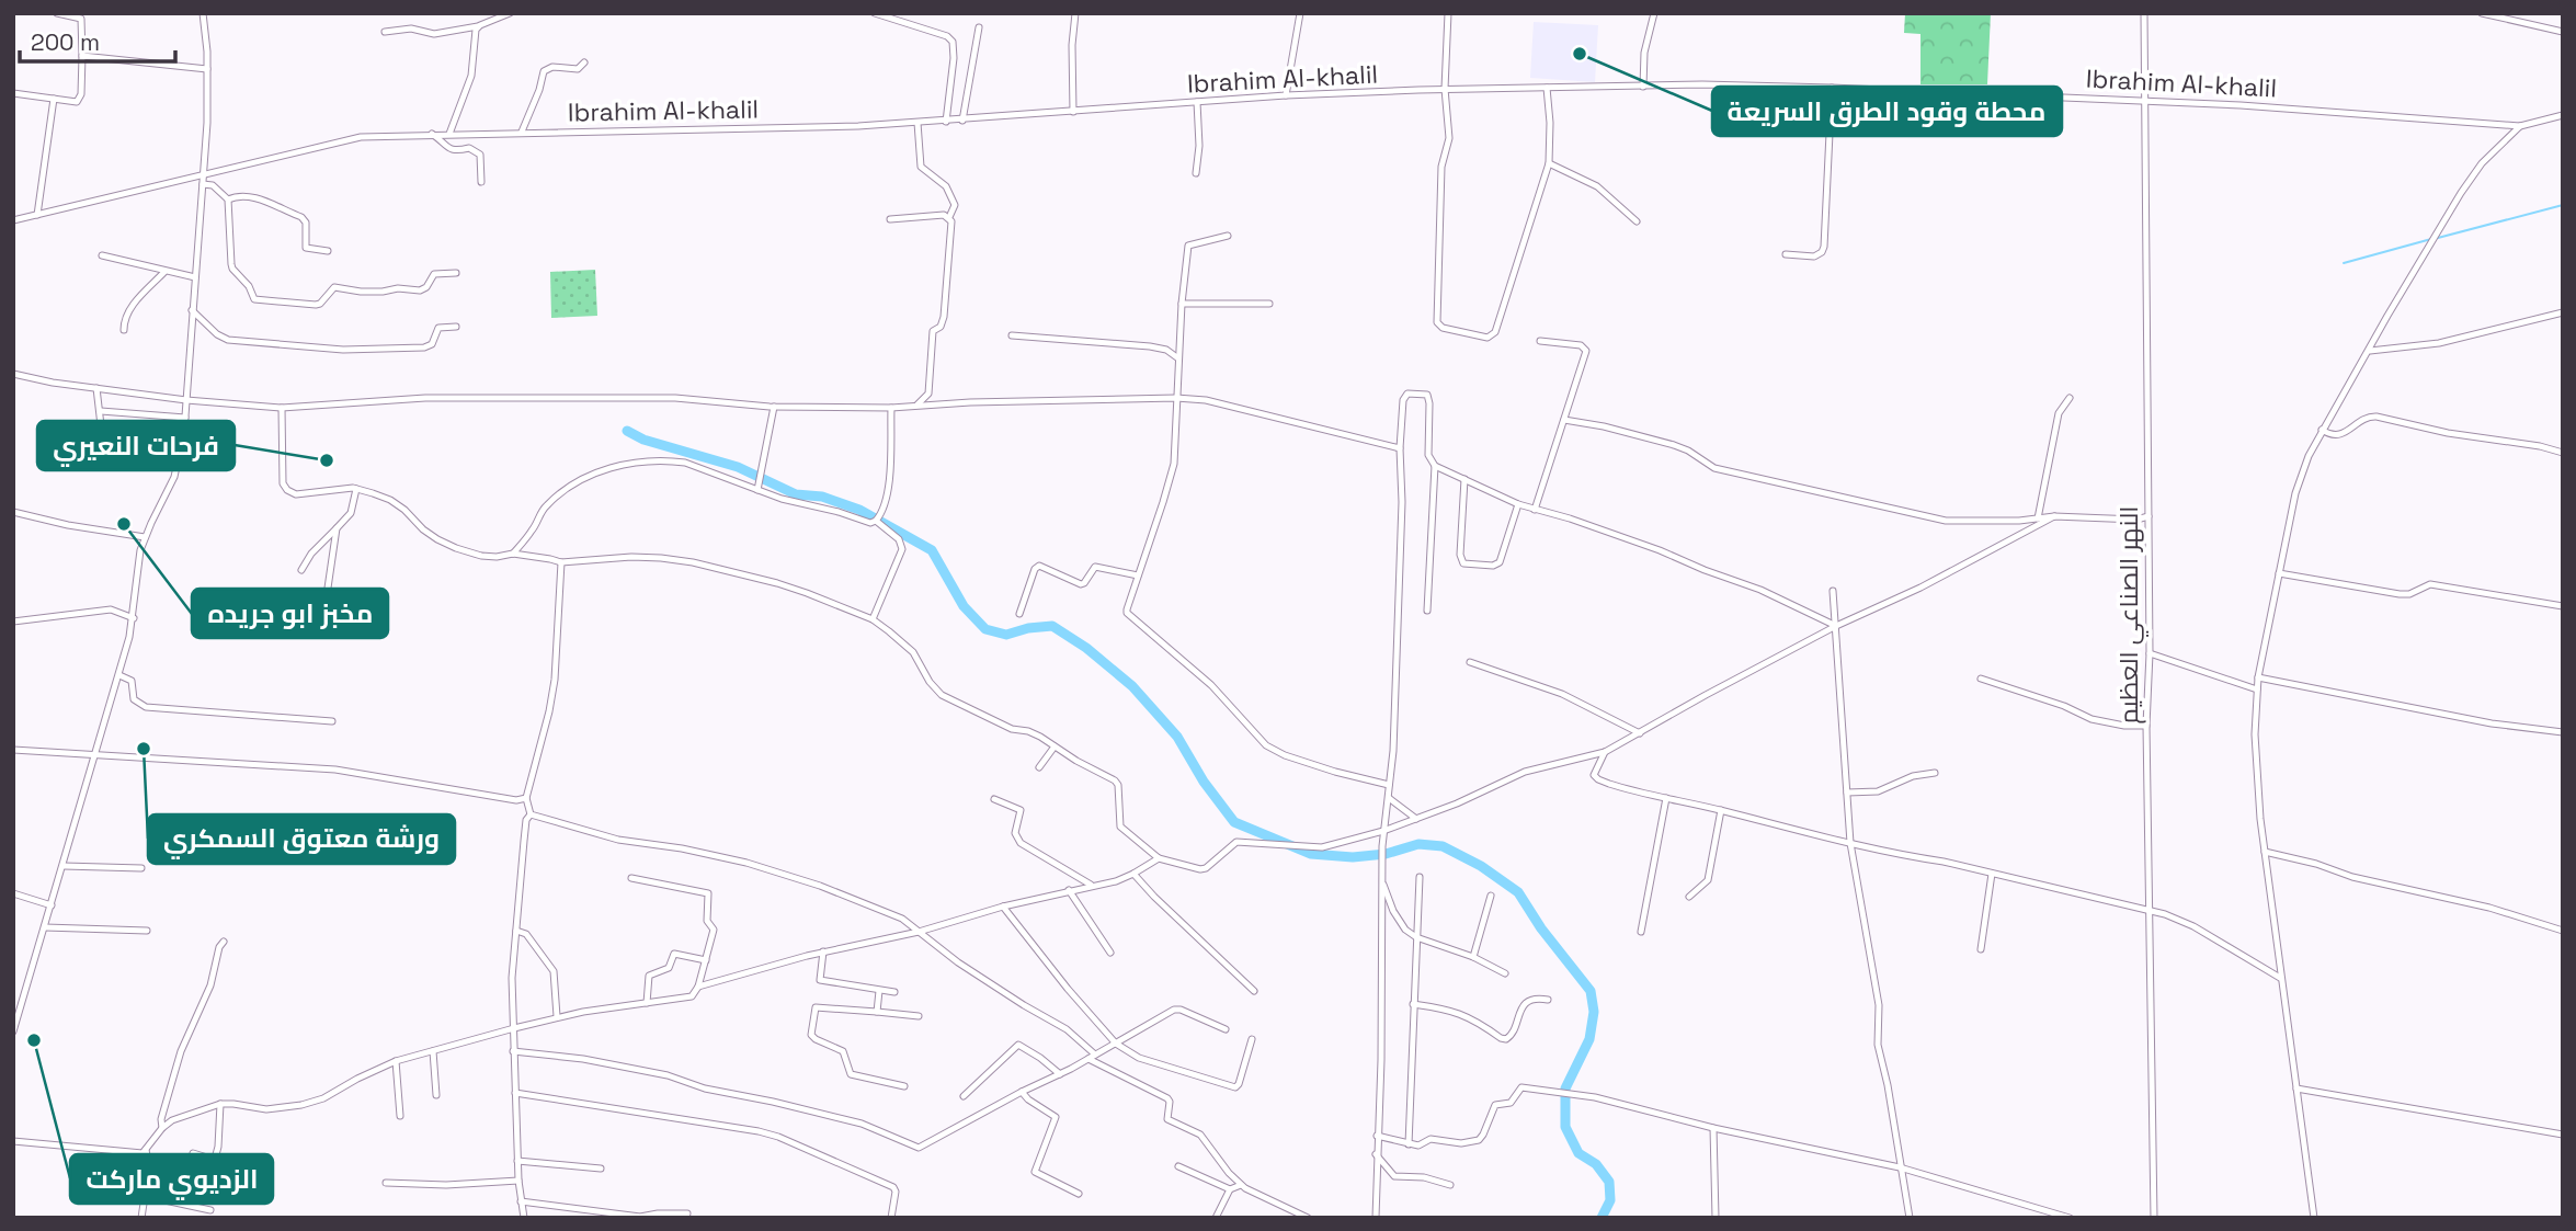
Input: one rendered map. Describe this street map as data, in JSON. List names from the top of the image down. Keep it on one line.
{"streets":{"street":["Ibrahim Al-khalil","النهر الصناعي العظيم"]},"crossings":[["Ibrahim Al-khalil","النهر الصناعي العظيم"]],"places":["محطة وقود الطرق السريعة","فرحات النعيري","مخبز ابو جريده","ورشة معتوق السمكري","الزديوي ماركت"],"scale_bar":"200 m"}
